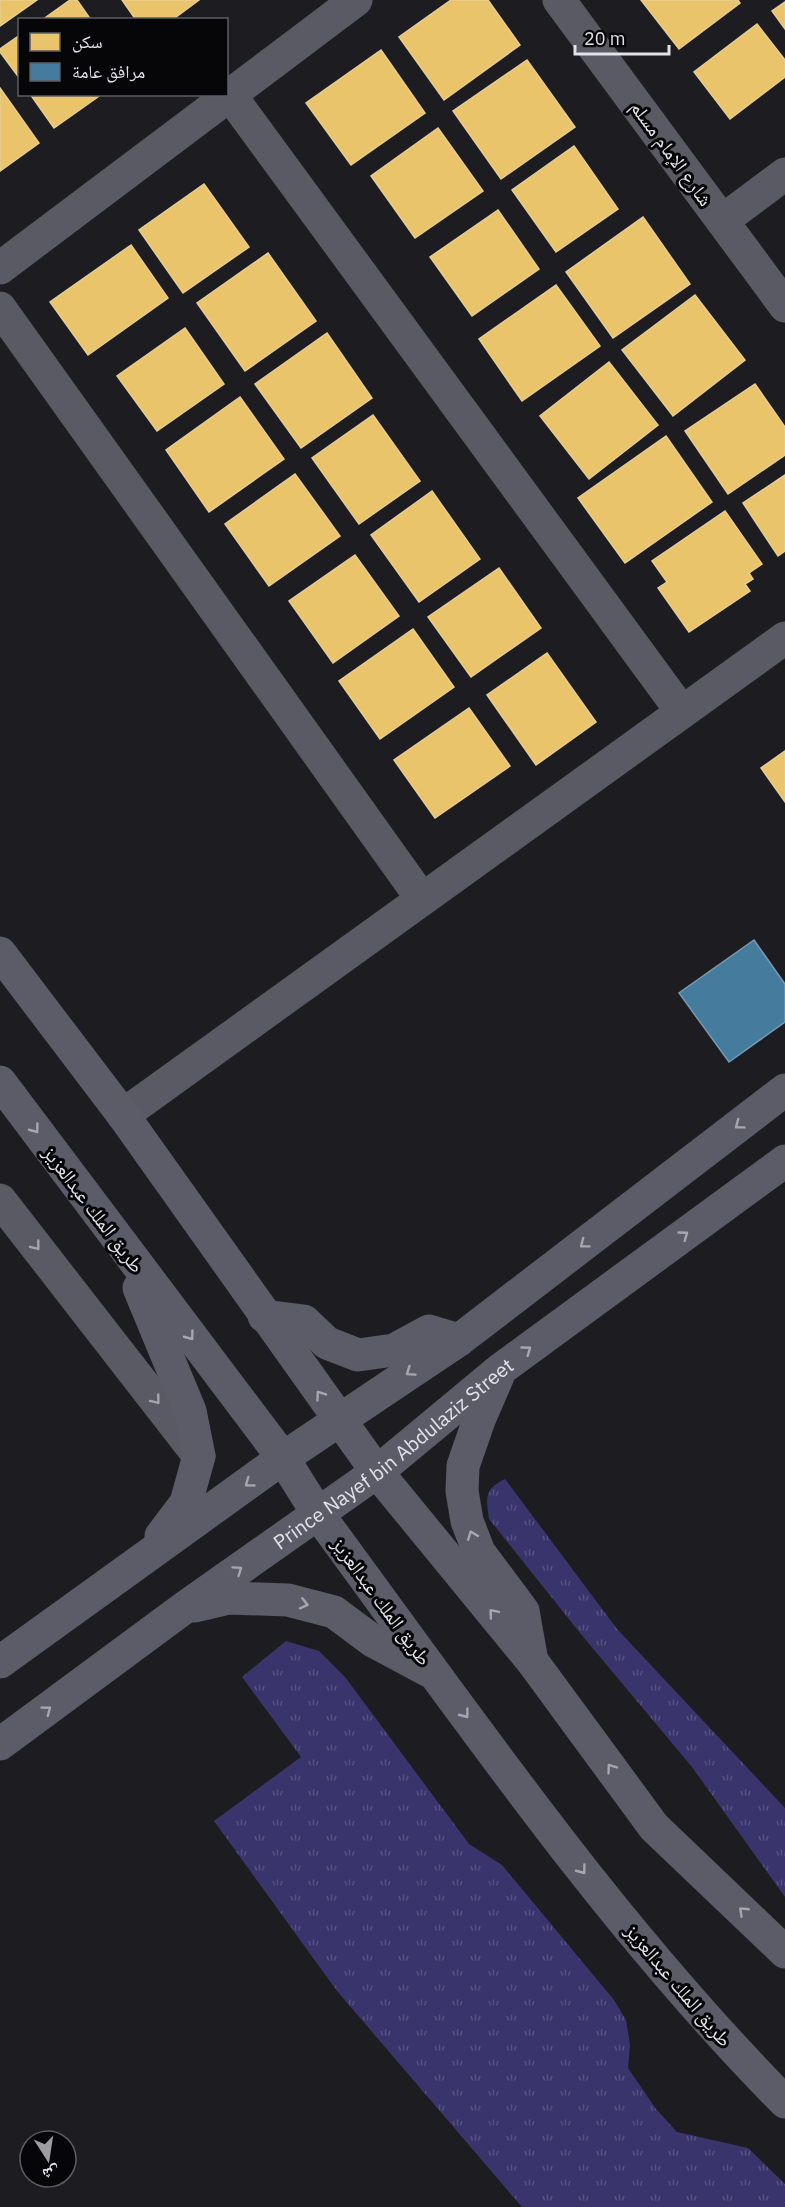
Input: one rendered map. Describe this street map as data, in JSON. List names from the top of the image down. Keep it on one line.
{"streets":{"main road":["طريق الملك عبدالعزيز","Prince Nayef bin Abdulaziz Street"],"street":["شارع الإمام مسلم"]},"crossings":[["طريق الملك عبدالعزيز","Prince Nayef bin Abdulaziz Street"]],"legend":["سكن","مرافق عامة"],"scale_bar":"20 m","north":"bottom"}
